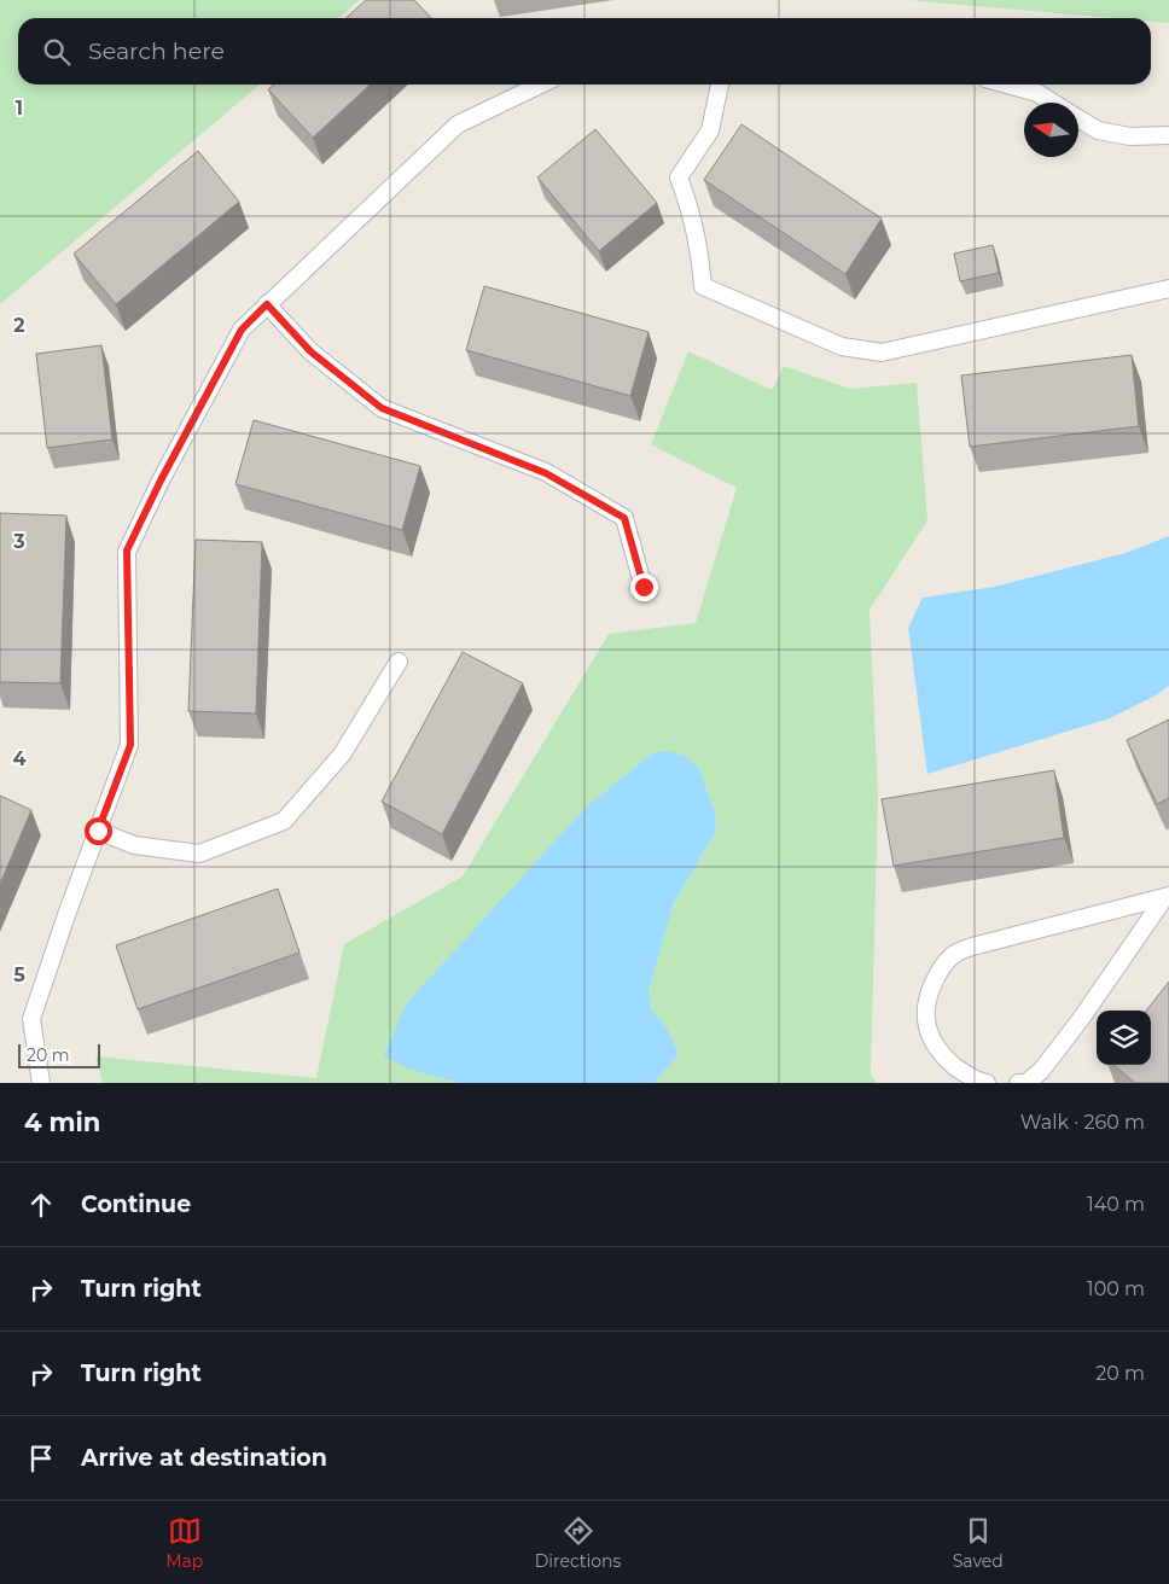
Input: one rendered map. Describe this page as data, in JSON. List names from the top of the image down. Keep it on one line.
{"scale_bar":"20 m","north":"left","page":{"search":"Search here","scale":"20 m","heading":["4 min","Walk · 260 m"],"list":[["Continue","140 m"],["Turn right","100 m"],["Turn right","20 m"],"Arrive at destination"],"nav":["Map","Directions","Saved"]},"grid":{"rows":["1","2","3","4","5"]}}
